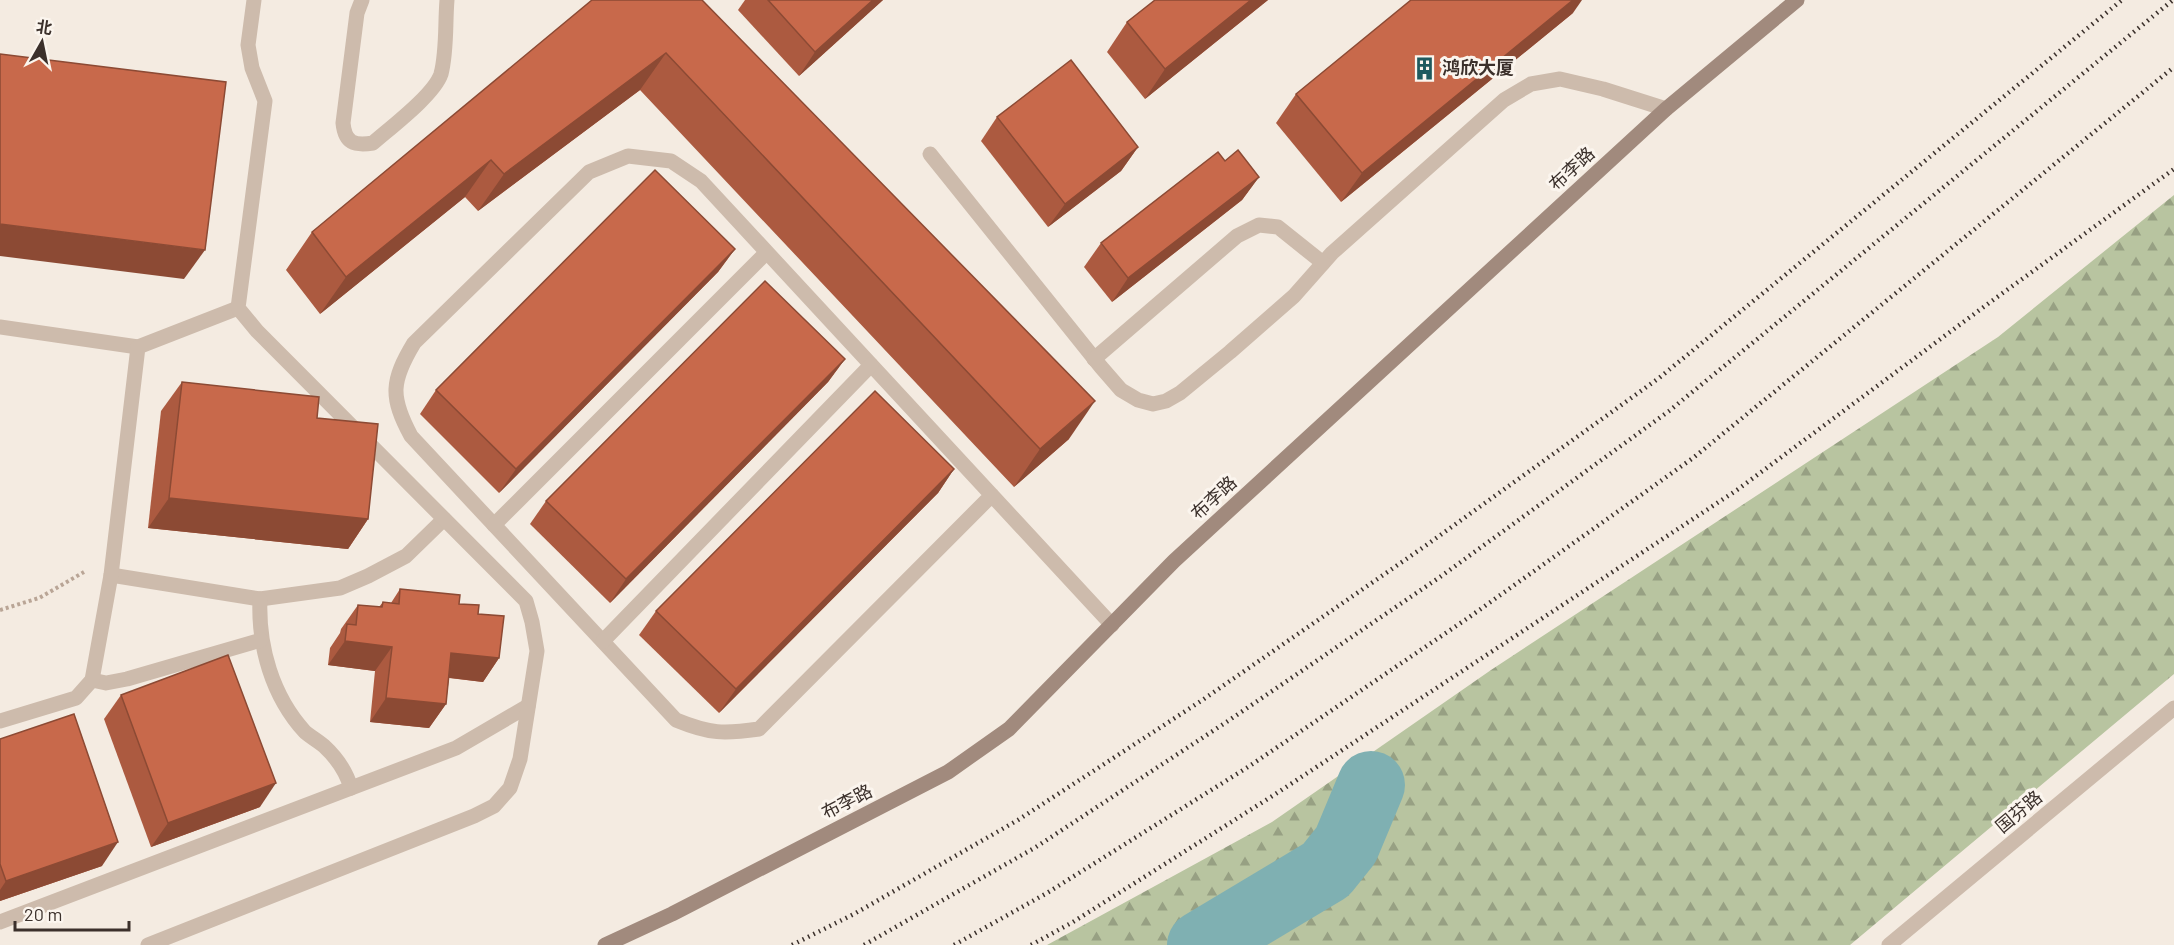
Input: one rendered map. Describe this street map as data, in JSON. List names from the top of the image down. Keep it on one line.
{"streets":{"main road":["布李路"],"street":["国芬路"]},"places":{"building":["鸿欣大厦"]},"scale_bar":"20 m","north":"top"}
